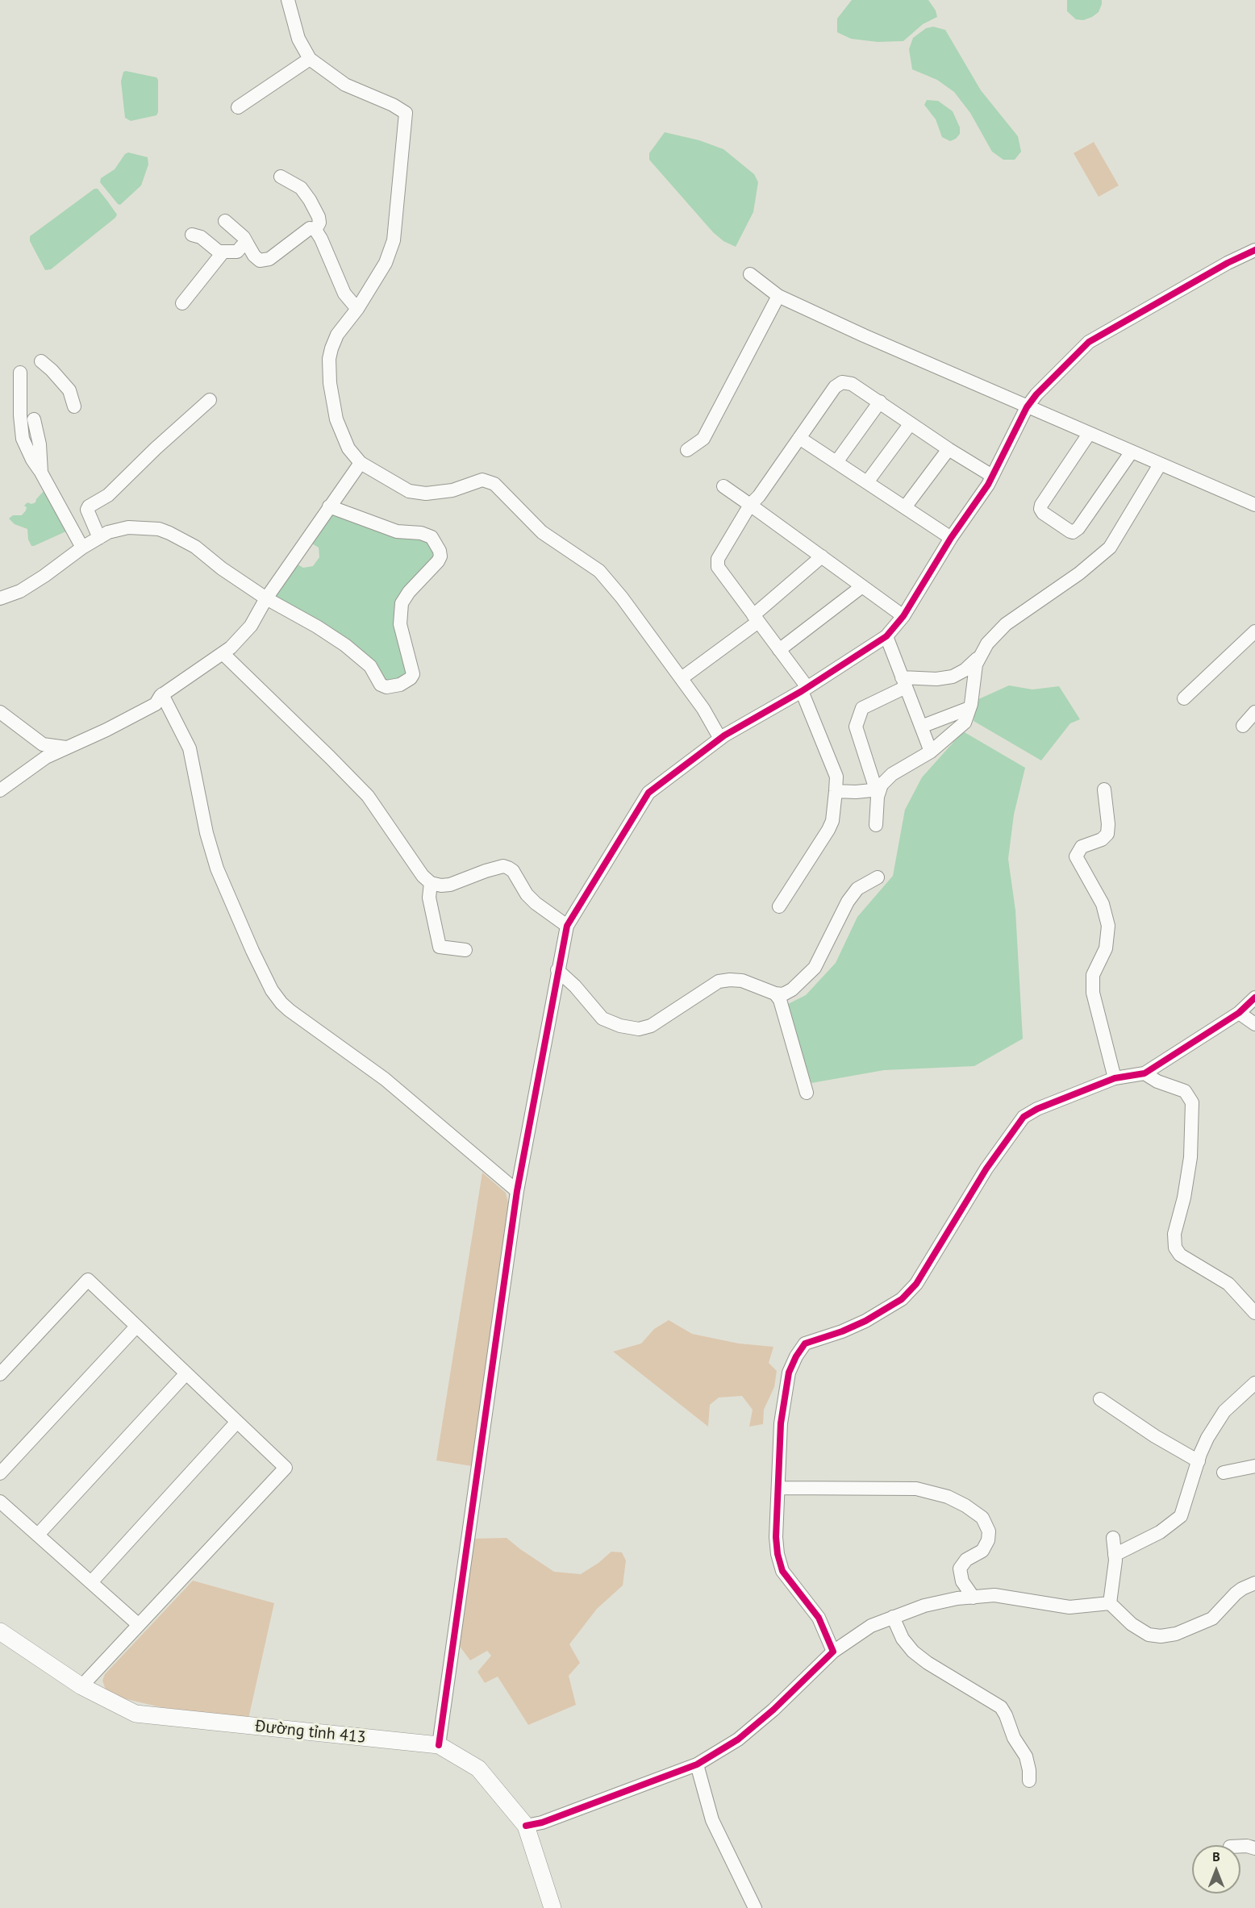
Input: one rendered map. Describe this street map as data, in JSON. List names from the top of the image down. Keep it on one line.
{"streets":{"main road":["Đường tỉnh 413"]},"north":"top"}
